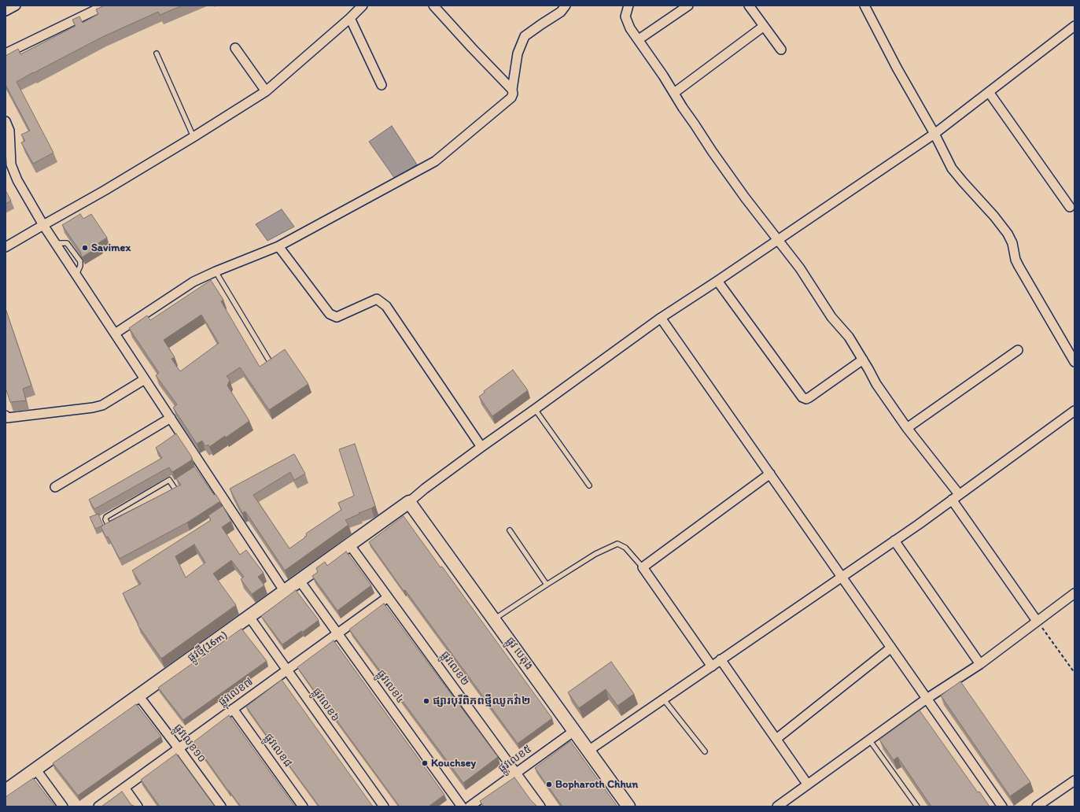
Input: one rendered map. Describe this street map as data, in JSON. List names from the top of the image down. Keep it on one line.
{"streets":{"street":["ផ្លូវថ្មី(16m)","ផ្លូវ បេតុង","ផ្លូវលេខ២","ផ្លូវលេខ៤","ផ្លុវលេខ៧","ផ្លូវលេខ៦","ផ្លូវលេខ១០","ផ្លូវលេខ៨","ផ្លូវលេខ៥"]},"crossings":[["ផ្លូវថ្មី(16m)","ផ្លូវ បេតុង"],["ផ្លូវថ្មី(16m)","ផ្លូវលេខ២"],["ផ្លូវថ្មី(16m)","ផ្លូវលេខ៤"],["ផ្លូវថ្មី(16m)","ផ្លូវលេខ៦"],["ផ្លូវថ្មី(16m)","ផ្លូវលេខ១០"],["ផ្លូវ បេតុង","ផ្លូវលេខ៥"],["ផ្លូវលេខ២","ផ្លុវលេខ៧"],["ផ្លូវលេខ២","ផ្លូវលេខ៥"],["ផ្លូវលេខ៤","ផ្លុវលេខ៧"],["ផ្លុវលេខ៧","ផ្លូវលេខ៦"],["ផ្លុវលេខ៧","ផ្លូវលេខ១០"],["ផ្លុវលេខ៧","ផ្លូវលេខ៨"]],"places":["Savimex","ផ្សារបុរីពិភពថ្មីឈូកវ៉ា២","Kouchsey","Bopharoth Chhun"]}
